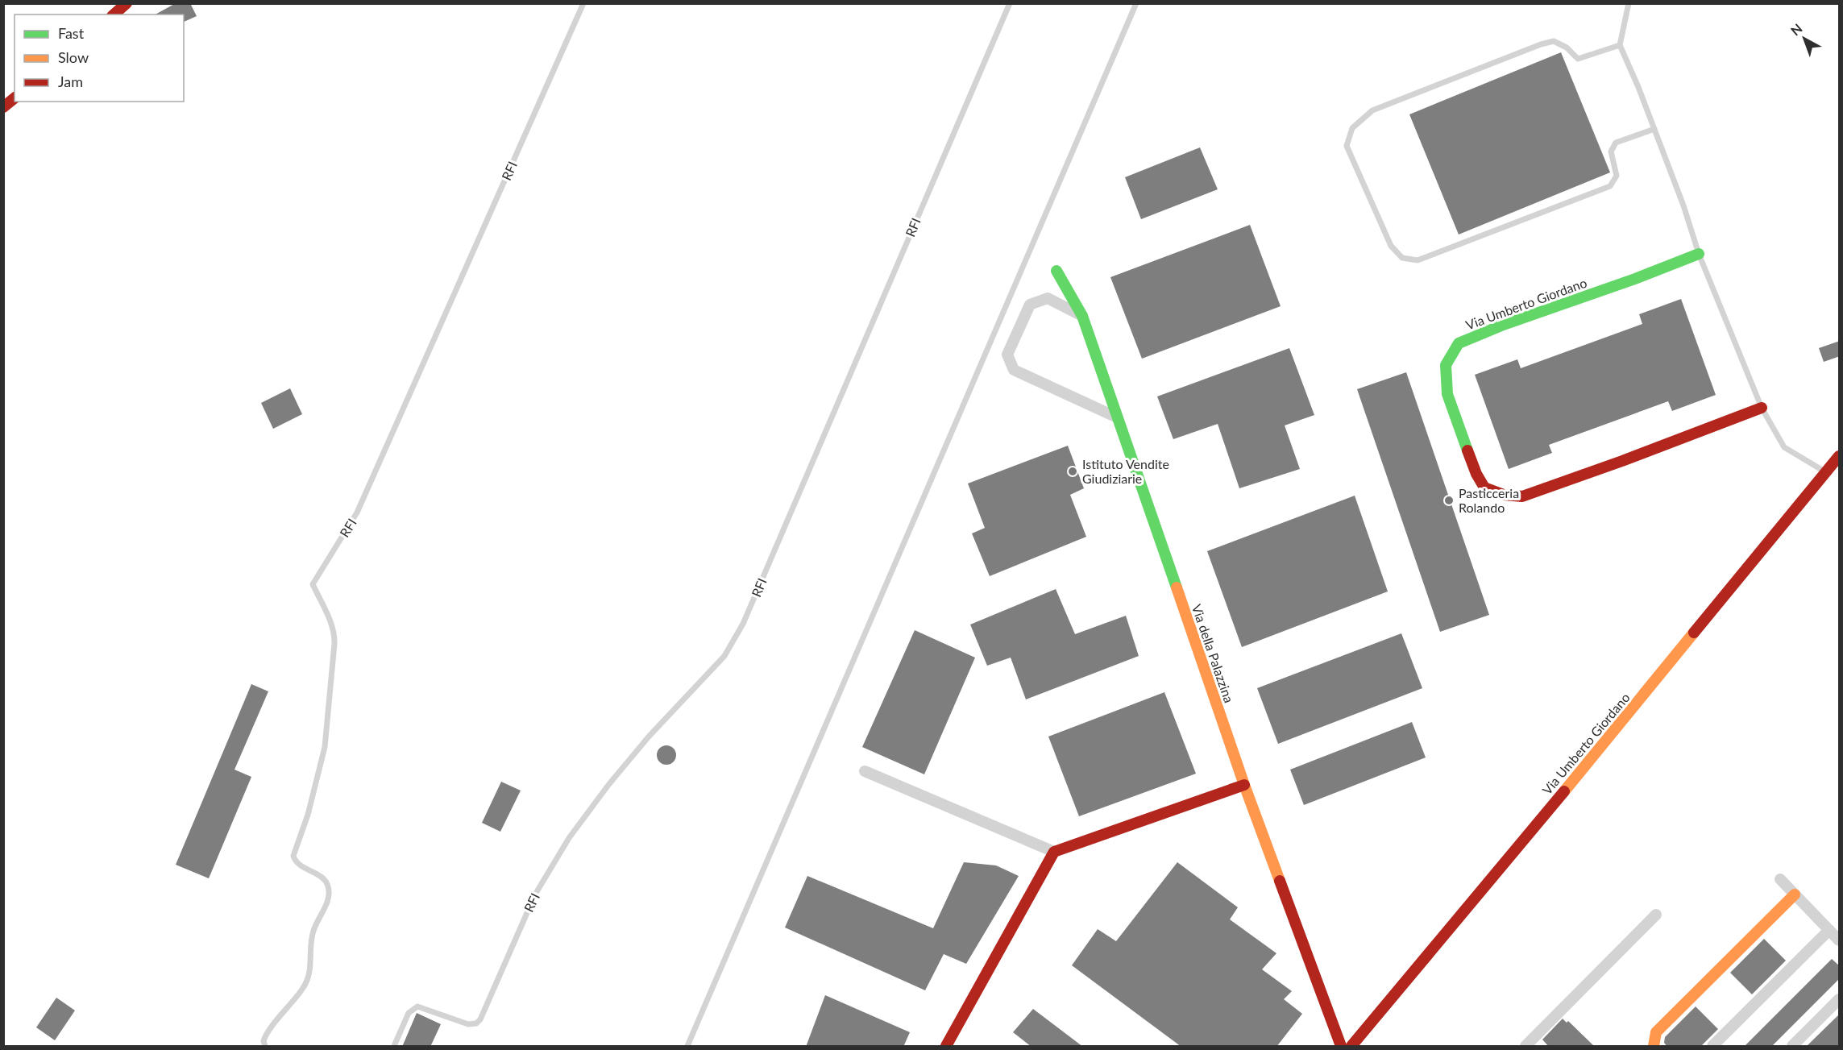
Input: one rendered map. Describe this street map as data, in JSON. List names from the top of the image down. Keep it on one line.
{"streets":{"street":["Via Umberto Giordano","Via della Palazzina"],"lane":["RFI"]},"places":["Istituto Vendite Giudiziarie","Pasticceria Rolando"],"legend":["Fast","Slow","Jam"],"north":"top left"}
